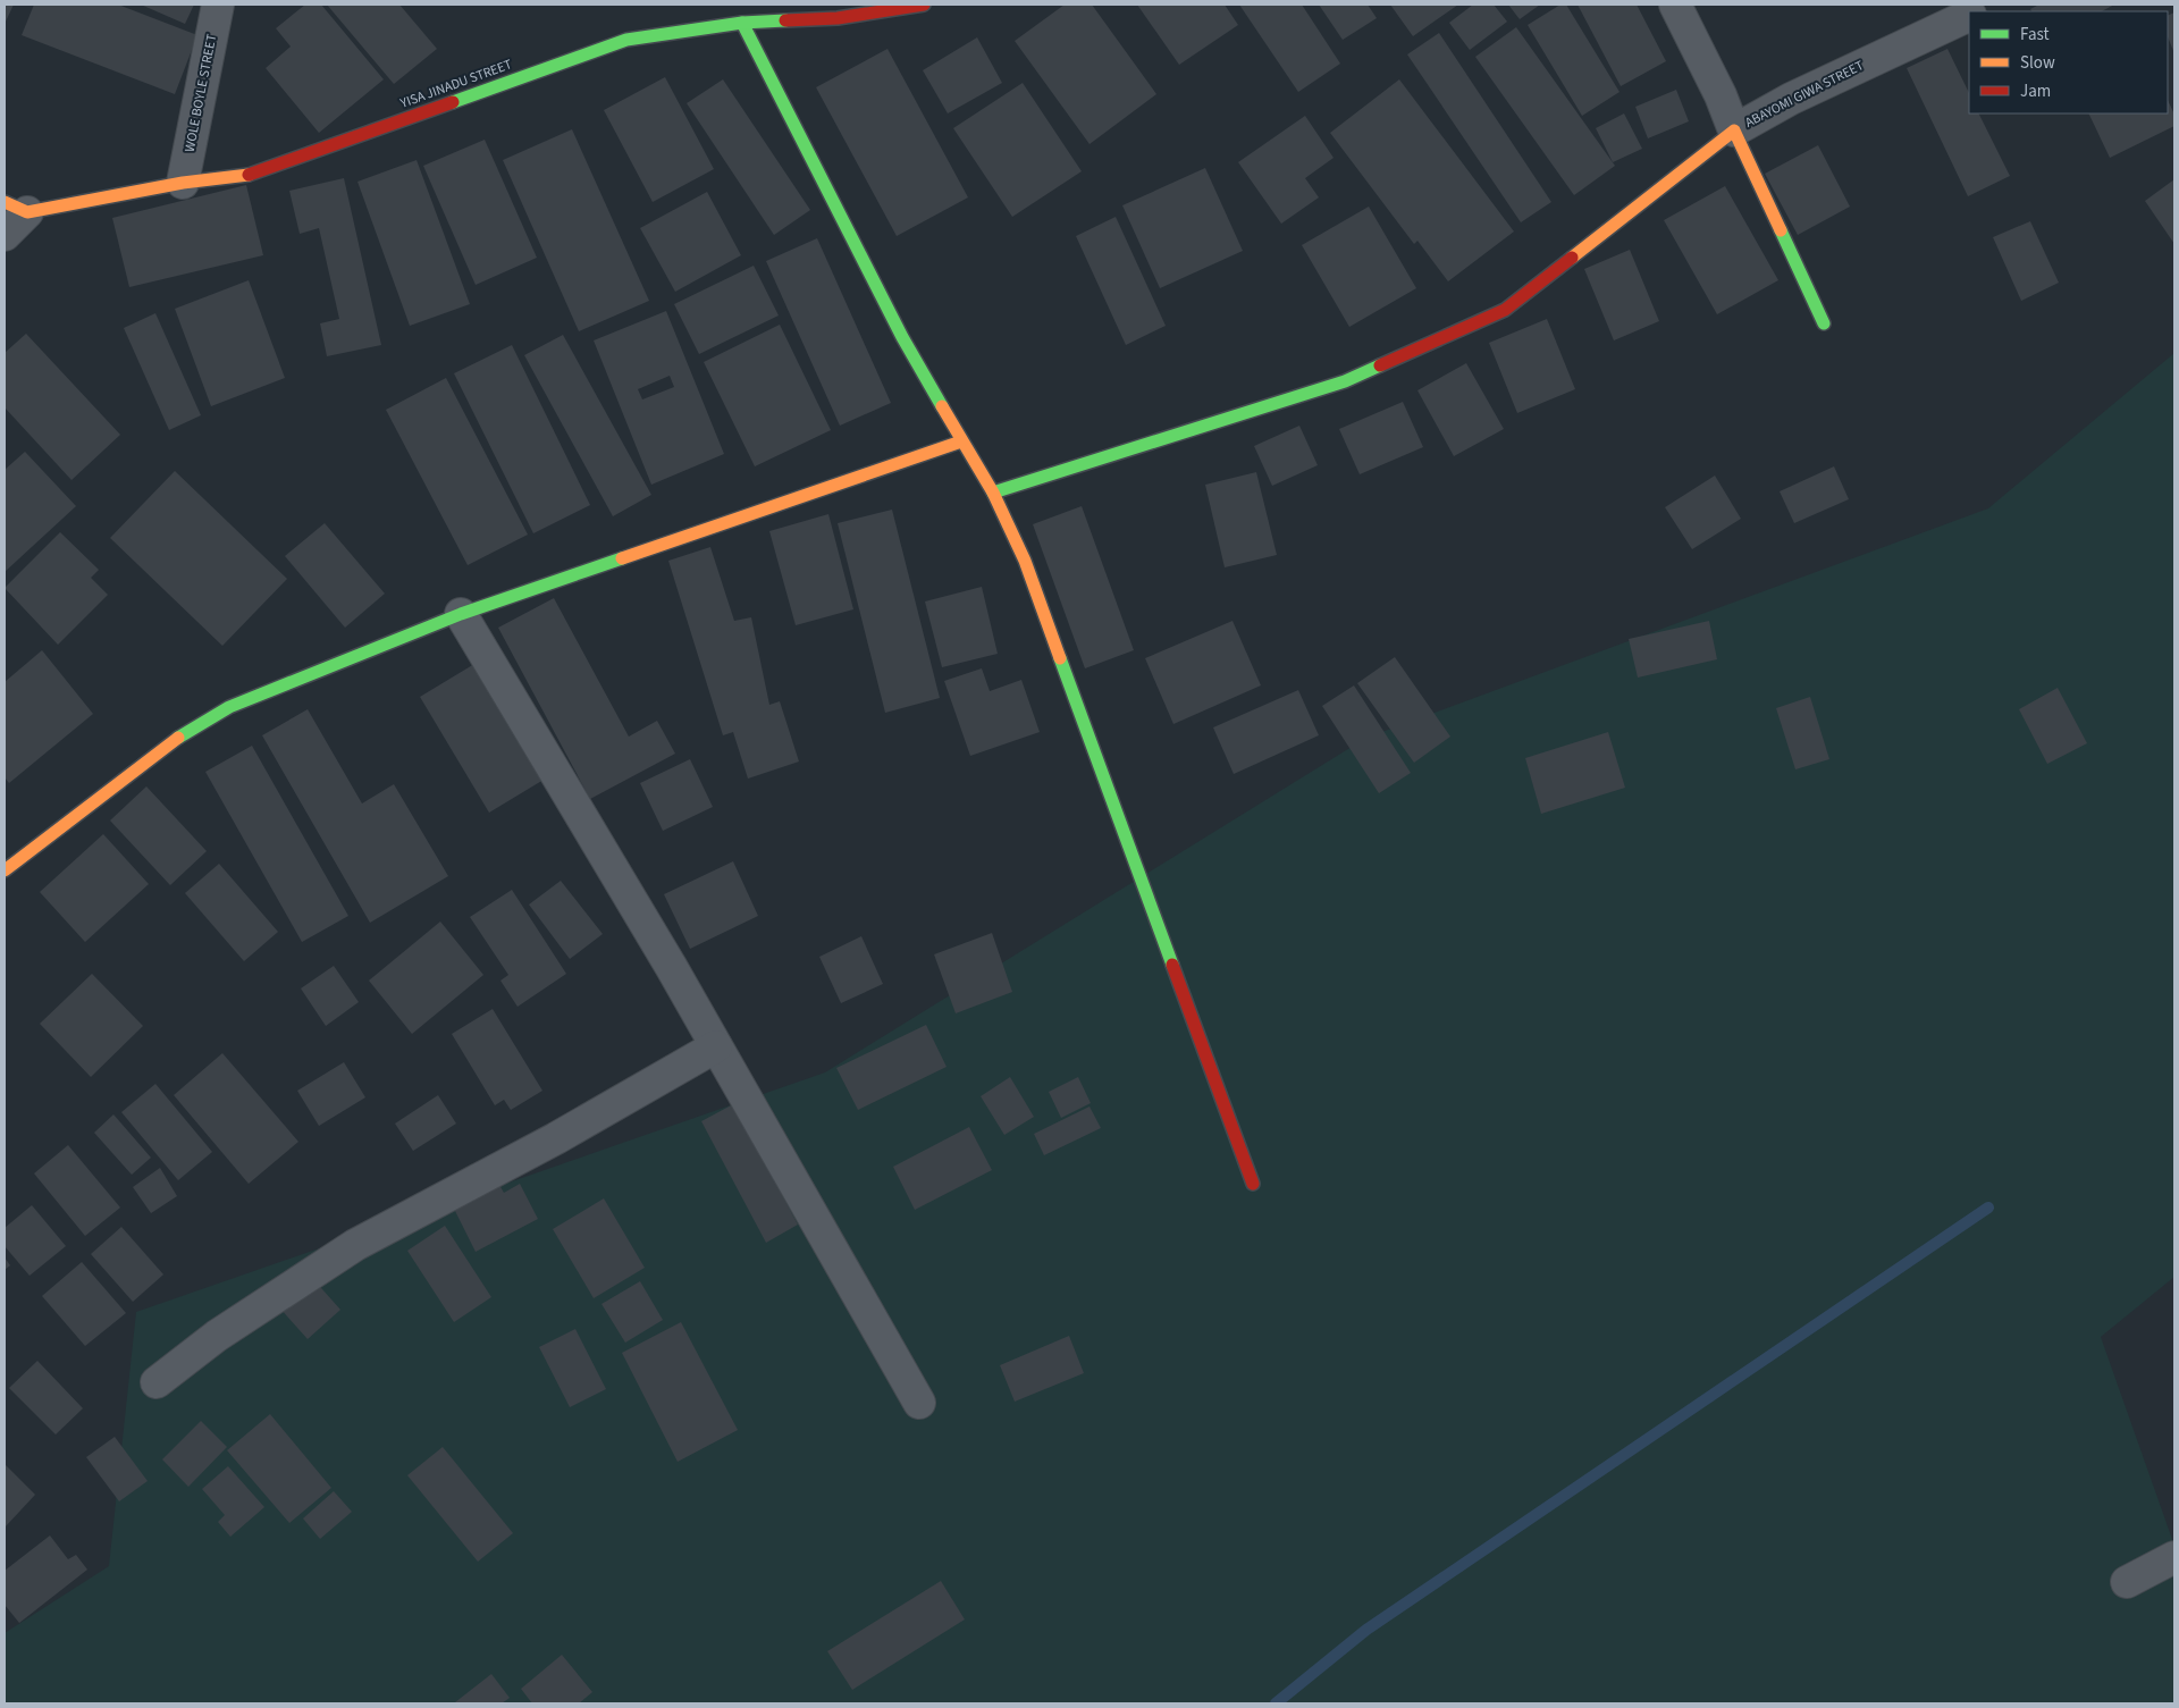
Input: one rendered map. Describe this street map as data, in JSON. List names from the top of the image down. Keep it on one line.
{"streets":{"street":["YISA JINADU STREET","WOLE BOYLE STREET","ABAYOMI GIWA STREET"]},"crossings":[["YISA JINADU STREET","WOLE BOYLE STREET"]],"legend":["Fast","Slow","Jam"]}
